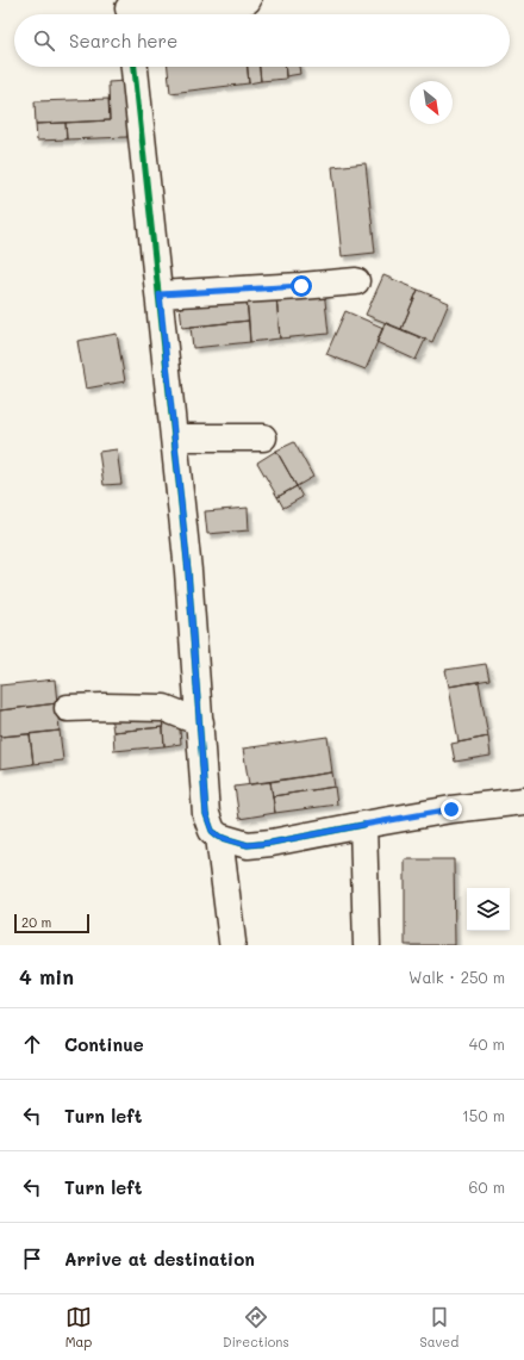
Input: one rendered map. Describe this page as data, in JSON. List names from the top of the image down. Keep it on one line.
{"scale_bar":"20 m","north":"bottom right","page":{"search":"Search here","scale":"20 m","heading":["4 min","Walk · 250 m"],"list":[["Continue","40 m"],["Turn left","150 m"],["Turn left","60 m"],"Arrive at destination"],"nav":["Map","Directions","Saved"]}}
